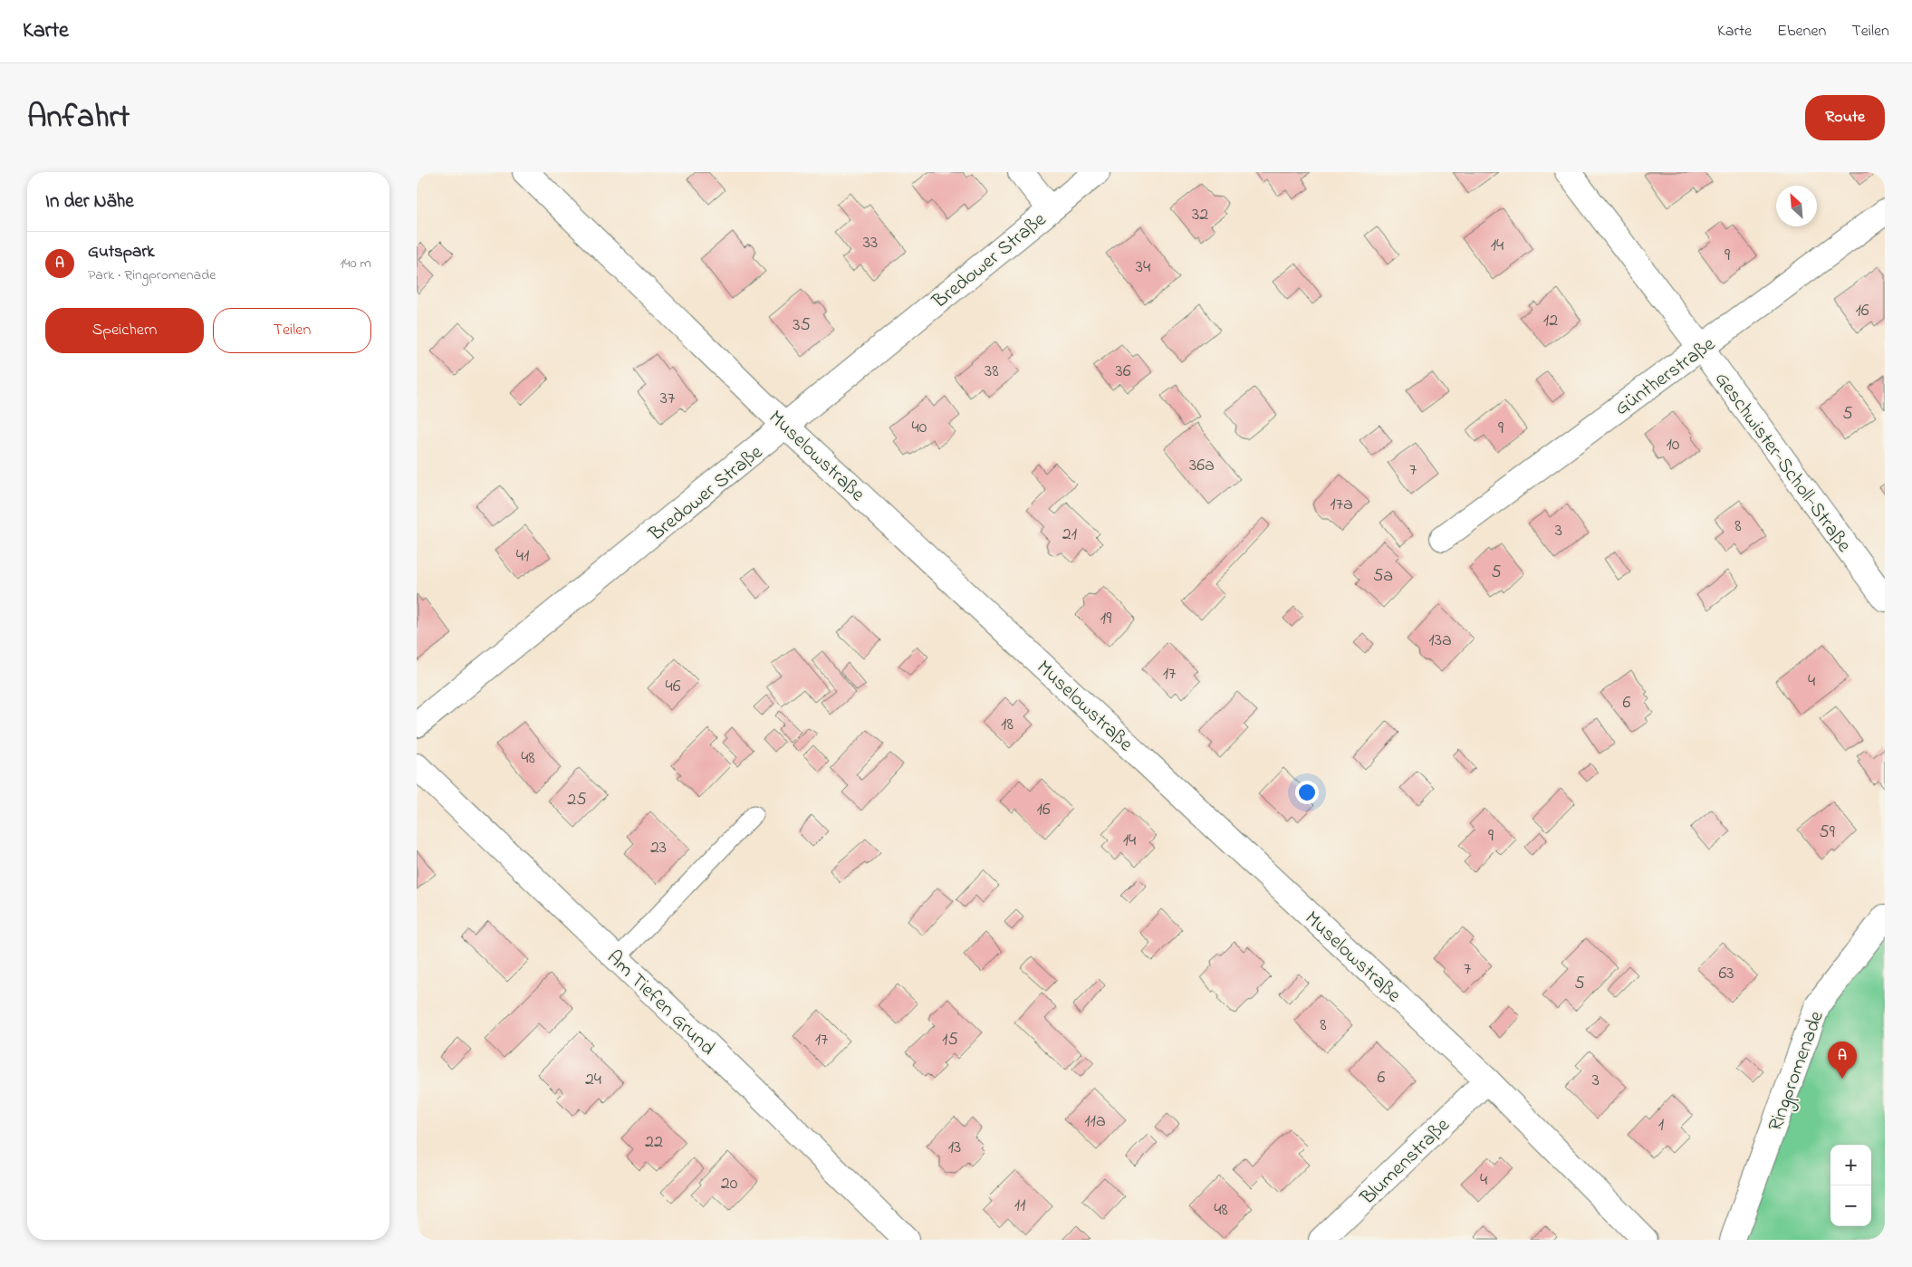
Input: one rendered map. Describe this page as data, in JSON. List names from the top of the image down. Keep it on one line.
{"streets":{"street":["Bredower Straße","Güntherstraße","Muselowstraße","Geschwister-Scholl-Straße","Am Tiefen Grund","Ringpromenade","Blumenstraße"]},"crossings":[["Bredower Straße","Muselowstraße"],["Güntherstraße","Geschwister-Scholl-Straße"],["Muselowstraße","Blumenstraße"]],"house_numbers":["32","33","14","9","34","16","12","35","38","36","37","5","40","9","10","36a","7","17a","8","3","21","41","5","5a","19","13a","17","4","46","6","18","48","25","16","59","9","14","23","7","63","5","8","17","15","6","24","3","11a","1","22","13","4","20","11","48"],"north":"top left","page":{"header":"Karte","nav":["Karte","Ebenen","Teilen"],"title":"Anfahrt","buttons":["Route",["Speichern","Teilen"]],"heading":"In der Nähe","list":[{"mark":"A","name":"Gutspark","note":"Park · Ringpromenade","value":"140 m"}],"pins":"A","map_buttons":["+","−"]}}
